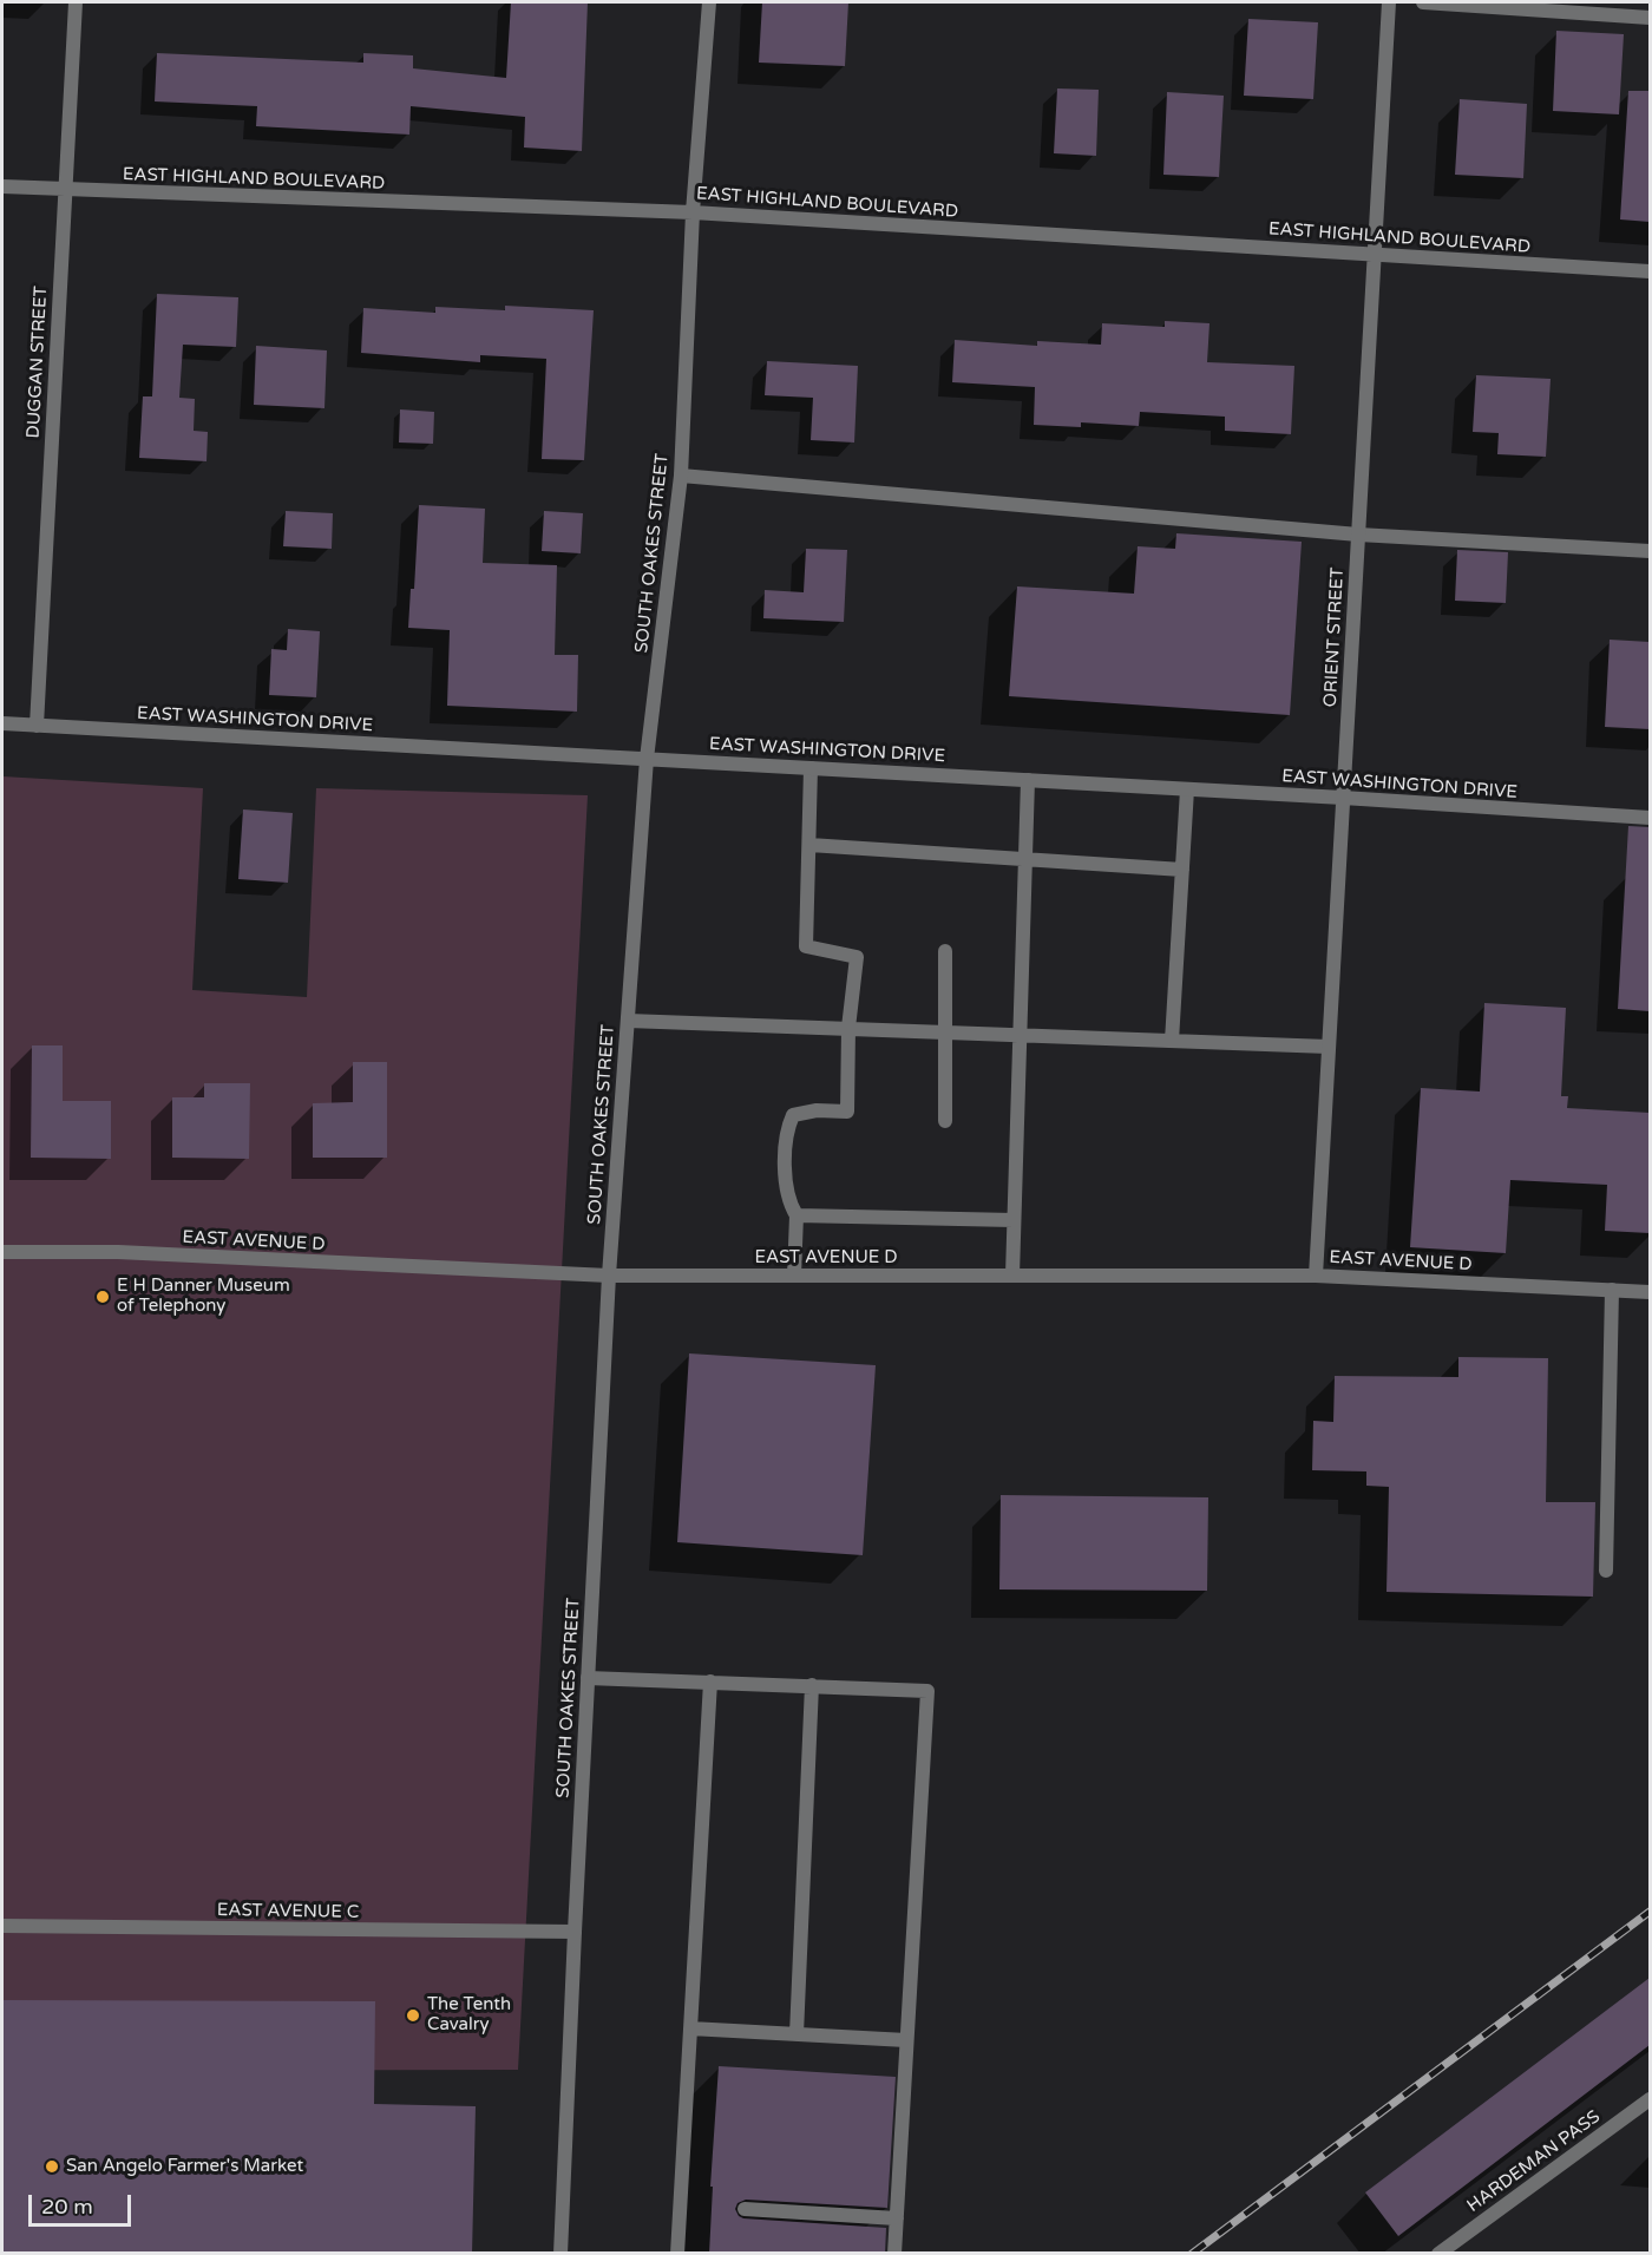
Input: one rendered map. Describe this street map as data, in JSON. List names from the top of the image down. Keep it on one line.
{"streets":{"street":["EAST HIGHLAND BOULEVARD","DUGGAN STREET","SOUTH OAKES STREET","ORIENT STREET","EAST WASHINGTON DRIVE","EAST AVENUE D","EAST AVENUE C","HARDEMAN PASS"]},"crossings":[["EAST HIGHLAND BOULEVARD","DUGGAN STREET"],["EAST HIGHLAND BOULEVARD","SOUTH OAKES STREET"],["EAST HIGHLAND BOULEVARD","ORIENT STREET"],["DUGGAN STREET","EAST WASHINGTON DRIVE"],["SOUTH OAKES STREET","EAST WASHINGTON DRIVE"],["SOUTH OAKES STREET","EAST AVENUE D"],["SOUTH OAKES STREET","EAST AVENUE C"],["ORIENT STREET","EAST WASHINGTON DRIVE"],["ORIENT STREET","EAST AVENUE D"]],"places":["E H Danner Museum of Telephony","The Tenth Cavalry","San Angelo Farmer's Market"],"scale_bar":"20 m"}
